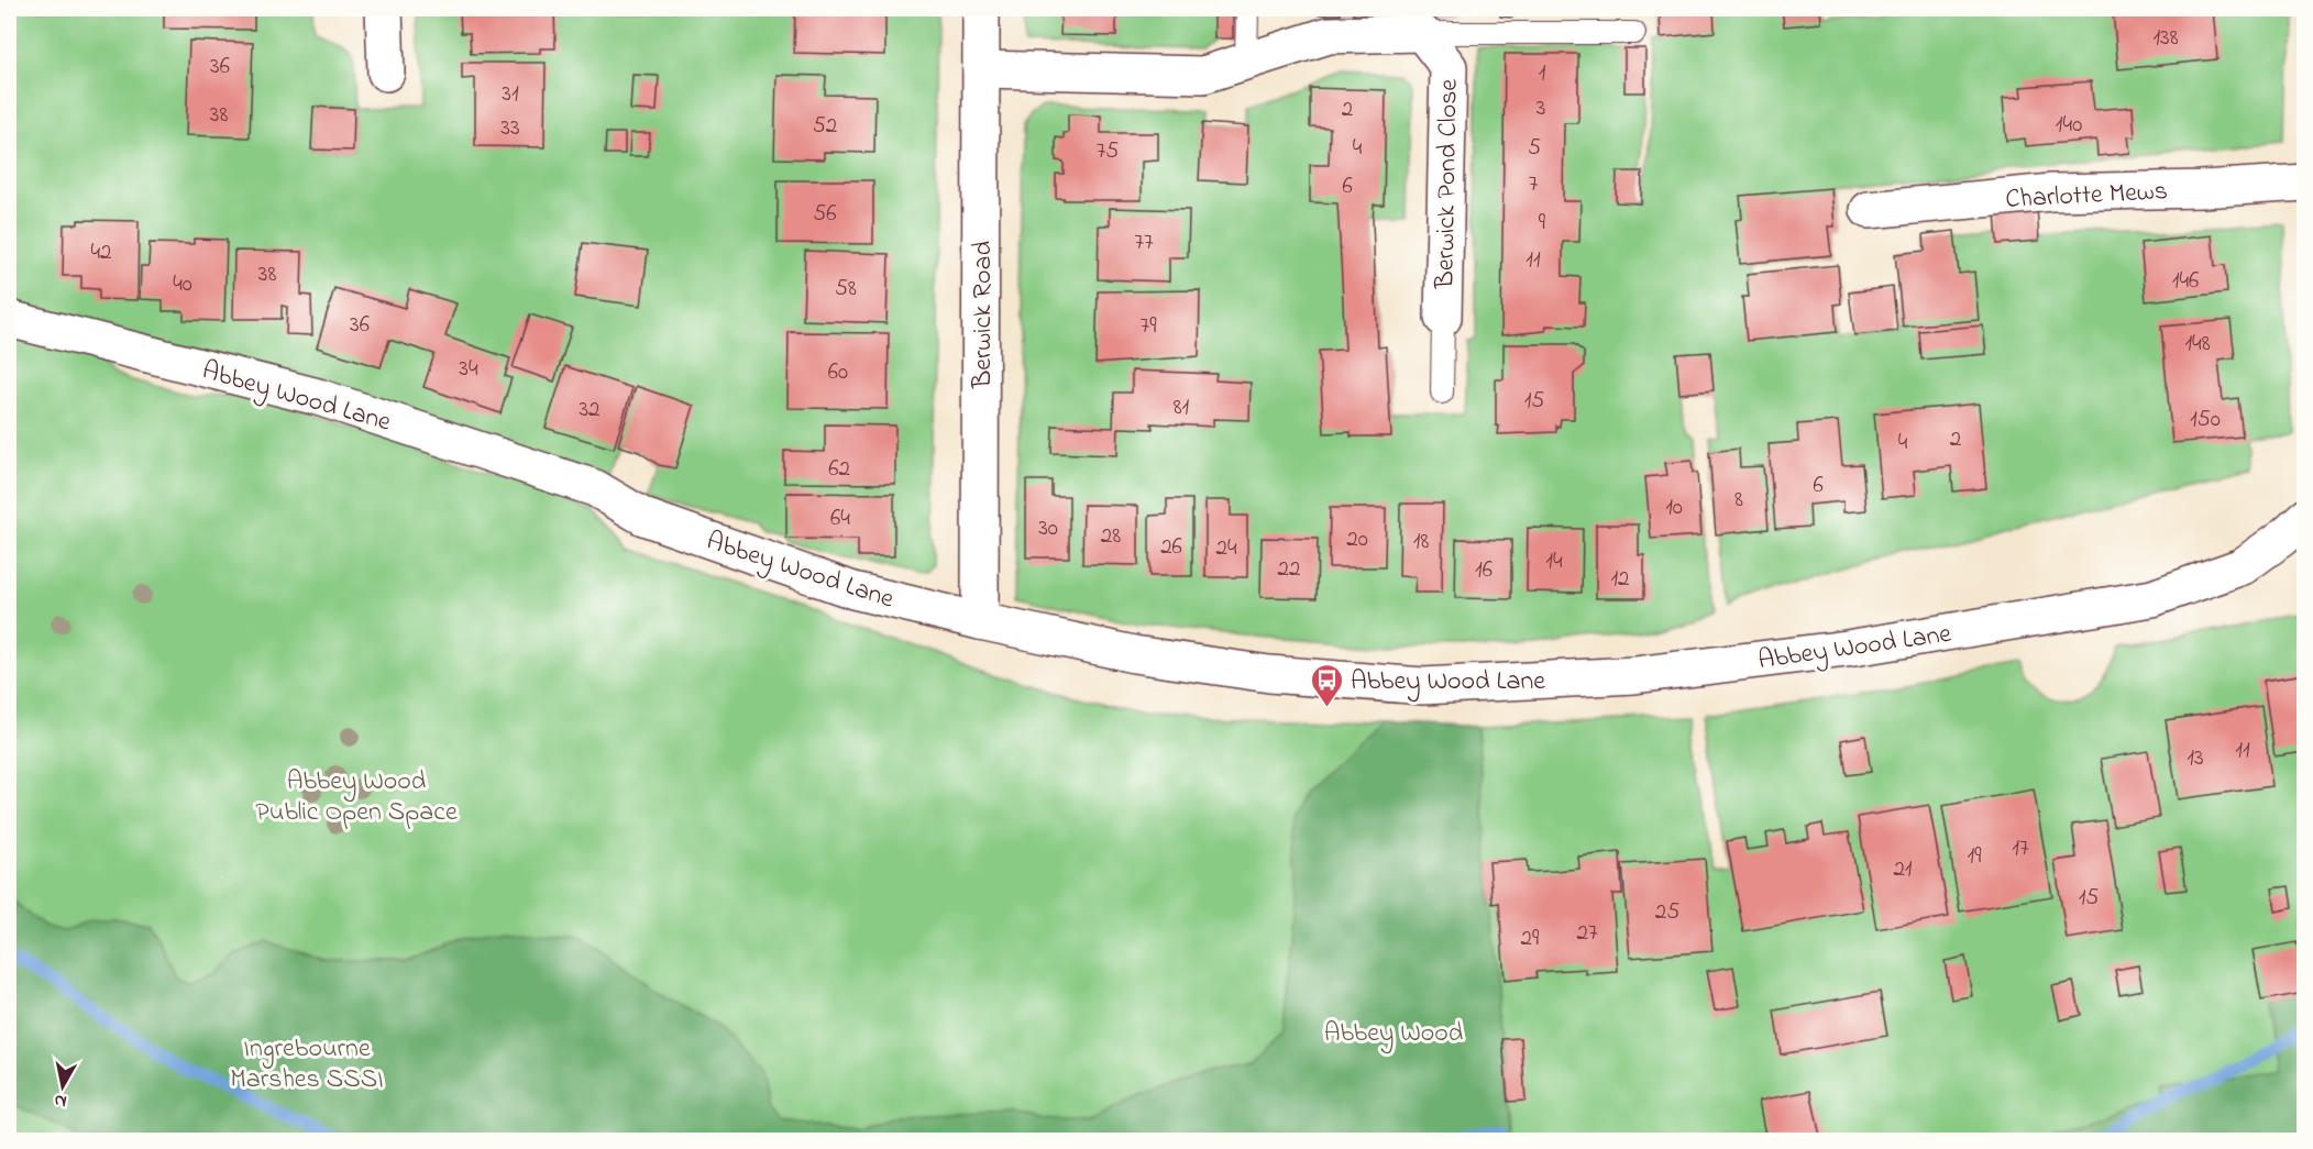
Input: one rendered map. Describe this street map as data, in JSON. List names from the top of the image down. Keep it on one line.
{"streets":{"street":["Berwick Pond Close","Charlotte Mews","Berwick Road","Abbey Wood Lane"]},"crossings":[["Berwick Road","Abbey Wood Lane"]],"parks":["Abbey Wood Public Open Space","Abbey Wood","Ingrebourne Marshes SSSI"],"places":{"bus stop":["Abbey Wood Lane"]},"house_numbers":["138","36","1","31","3","2","38","140","52","33","4","5","75","7","6","56","9","77","42","11","38","146","40","58","36","79","148","34","60","15","81","32","150","2","4","62","6","8","10","64","30","28","20","18","26","24","14","22","16","12","11","13","17","19","21","15","25","27","29"],"north":"bottom"}
